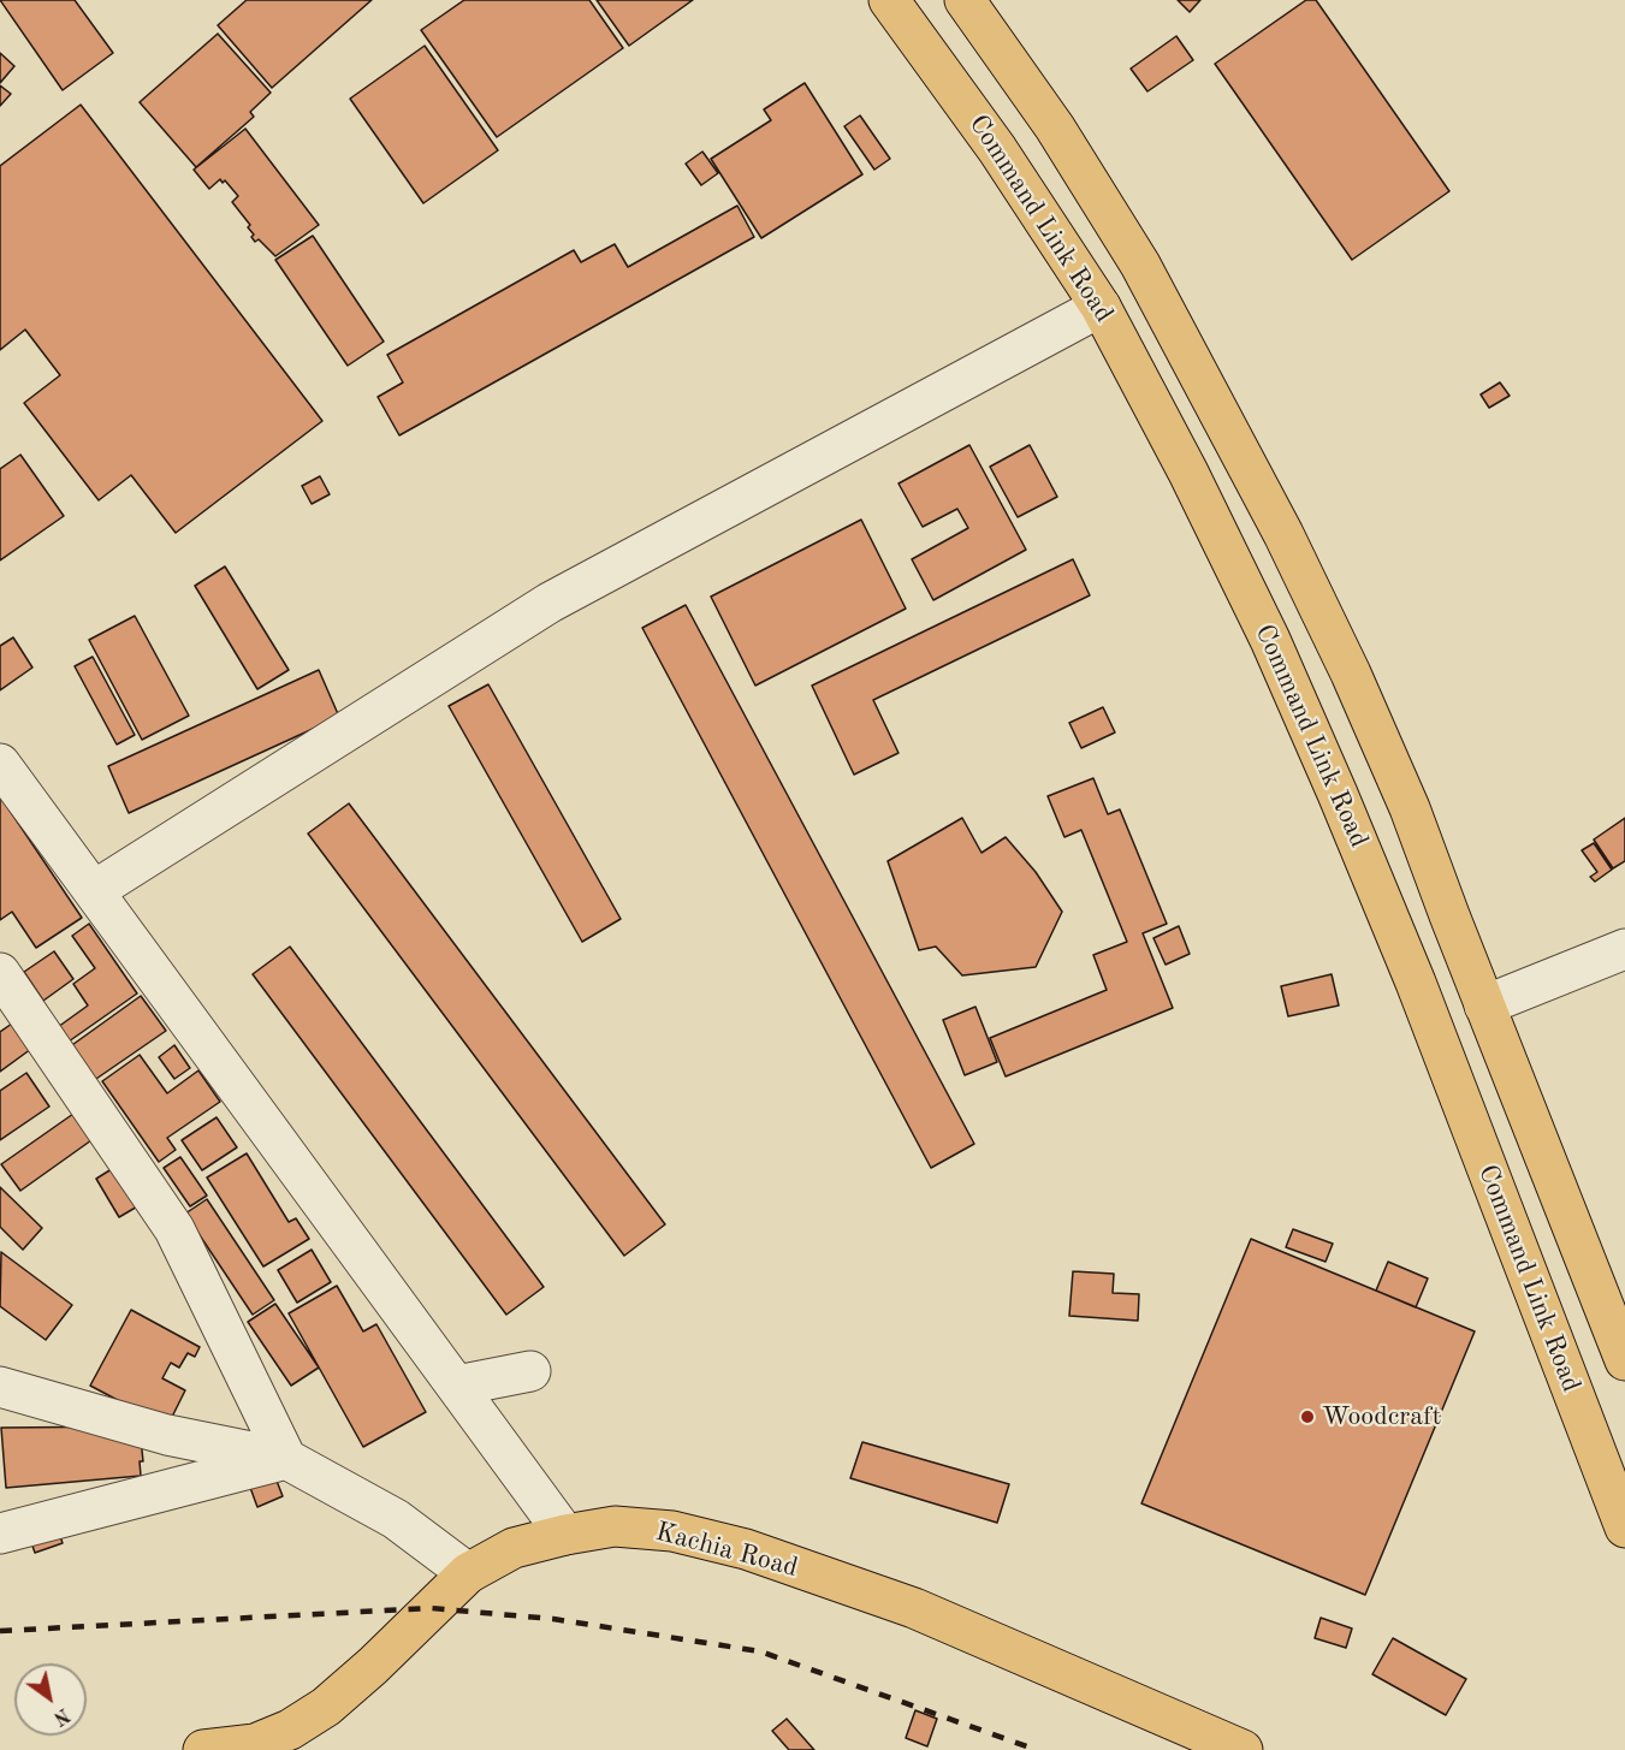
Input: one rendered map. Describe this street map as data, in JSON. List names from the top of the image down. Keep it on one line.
{"streets":{"main road":["Command Link Road","Kachia Road"]},"places":["Woodcraft"],"north":"bottom right"}
